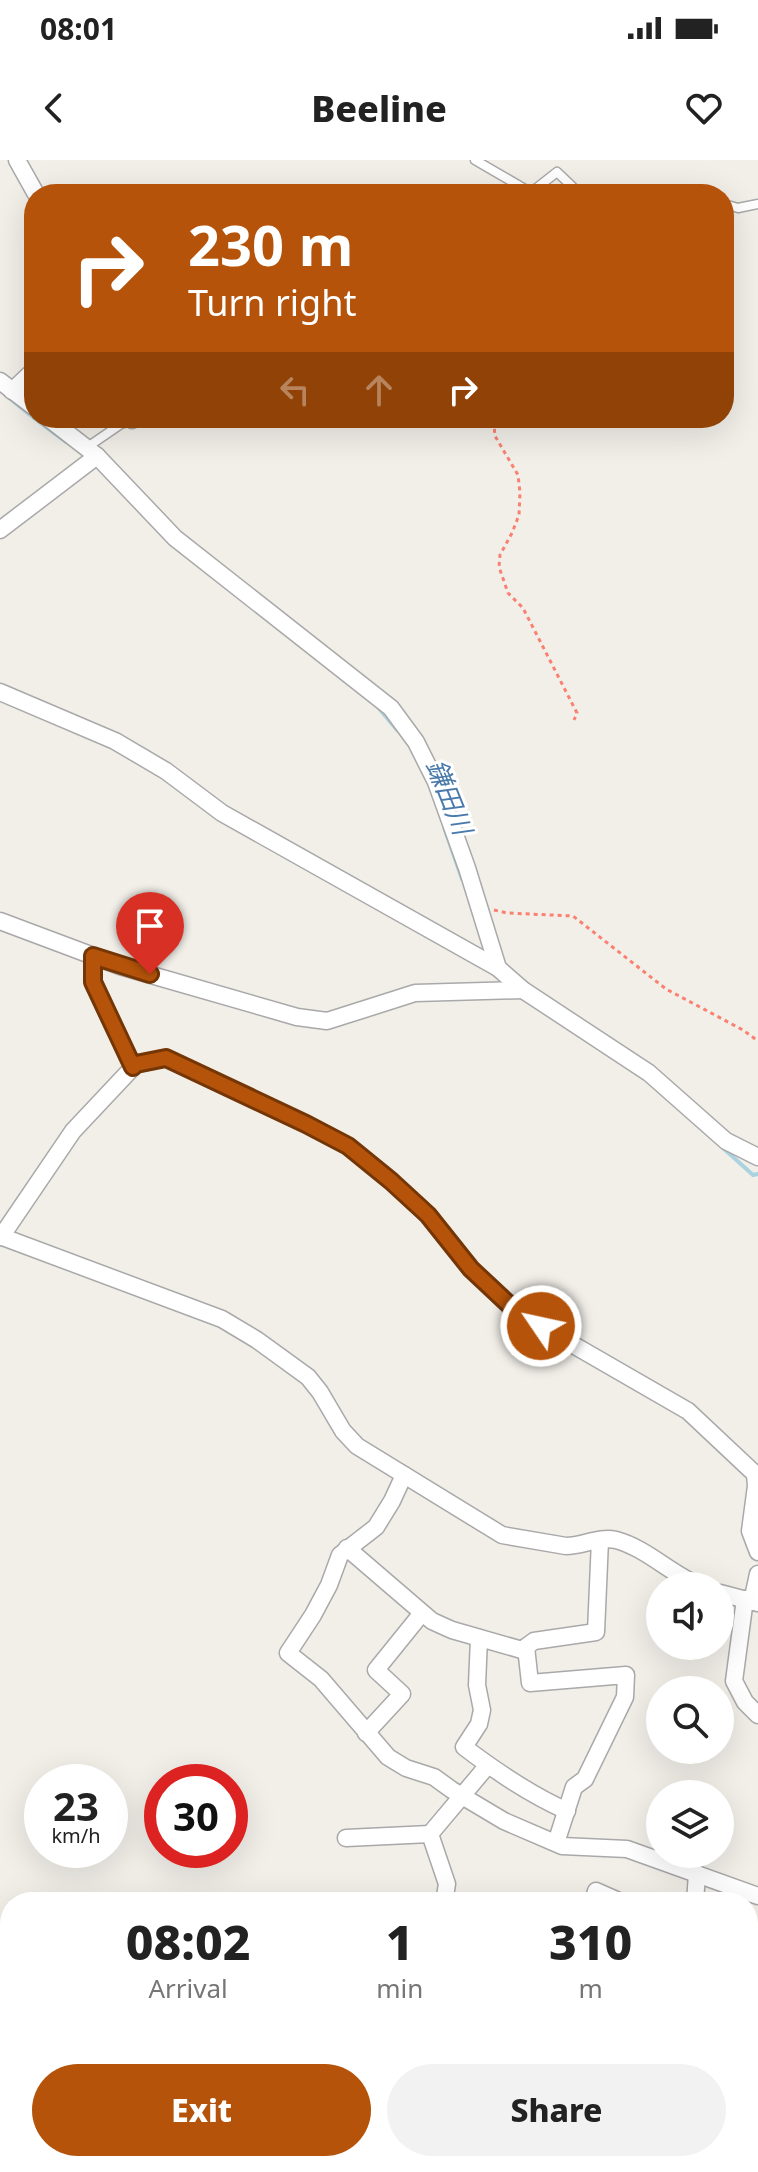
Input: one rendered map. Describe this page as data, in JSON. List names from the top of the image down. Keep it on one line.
{"water":["鎌田川"],"page":{"status":"08:01","header":"Beeline","turn":["230 m","Turn right"],"speed":"23 km/h","limit":"30","eta":["08:02","Arrival","1","min","310","m"],"buttons":["Exit","Share"]}}
